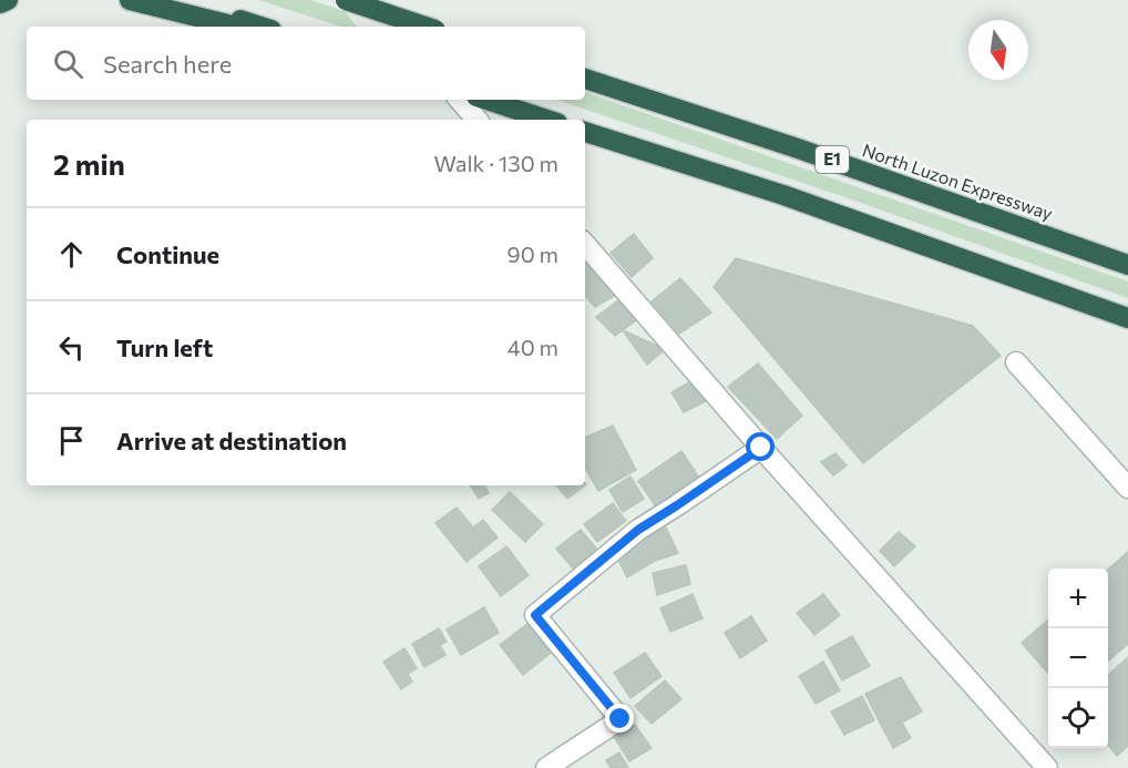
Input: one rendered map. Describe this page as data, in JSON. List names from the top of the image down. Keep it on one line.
{"streets":{"highway":["E1","North Luzon Expressway"]},"north":"bottom","page":{"search":"Search here","heading":["2 min","Walk · 130 m"],"list":[["Continue","90 m"],["Turn left","40 m"],"Arrive at destination"],"map_buttons":["+","−"]}}
